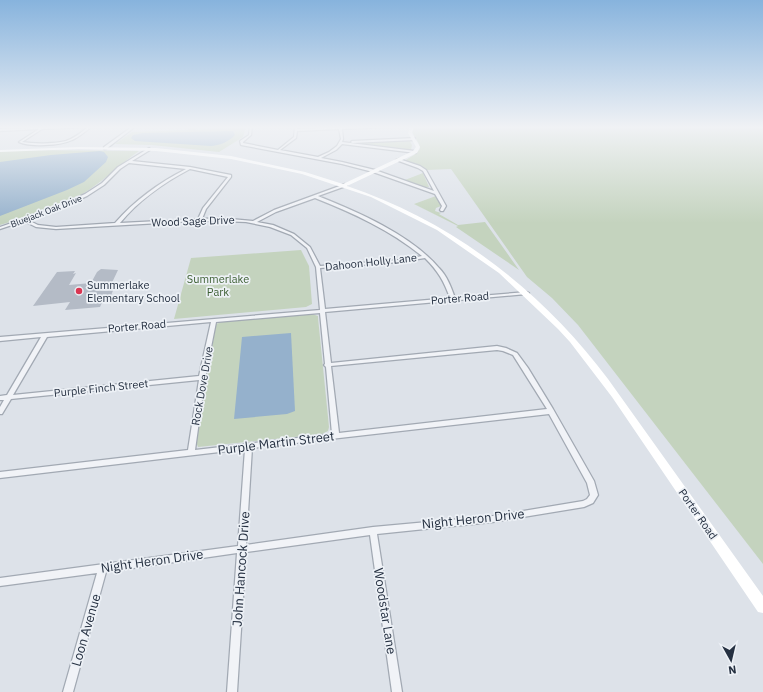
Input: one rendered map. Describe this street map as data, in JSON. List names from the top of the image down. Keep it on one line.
{"streets":{"main road":["Porter Road"],"street":["Bluejack Oak Drive","Wood Sage Drive","Dahoon Holly Lane","Rock Dove Drive","Purple Finch Street","Purple Martin Street","Night Heron Drive","John Hancock Drive","Woodstar Lane","Loon Avenue"]},"crossings":[["Bluejack Oak Drive","Wood Sage Drive"],["Wood Sage Drive","Dahoon Holly Lane"],["Wood Sage Drive","Porter Road"],["Wood Sage Drive","Purple Martin Street"],["Wood Sage Drive","Night Heron Drive"],["Porter Road","Rock Dove Drive"],["Rock Dove Drive","Purple Finch Street"],["Rock Dove Drive","Purple Martin Street"],["Purple Martin Street","Night Heron Drive"],["Purple Martin Street","John Hancock Drive"],["Night Heron Drive","John Hancock Drive"],["Night Heron Drive","Woodstar Lane"],["Night Heron Drive","Loon Avenue"]],"parks":["Summerlake Park"],"places":["Summerlake Elementary School"],"north":"bottom"}
